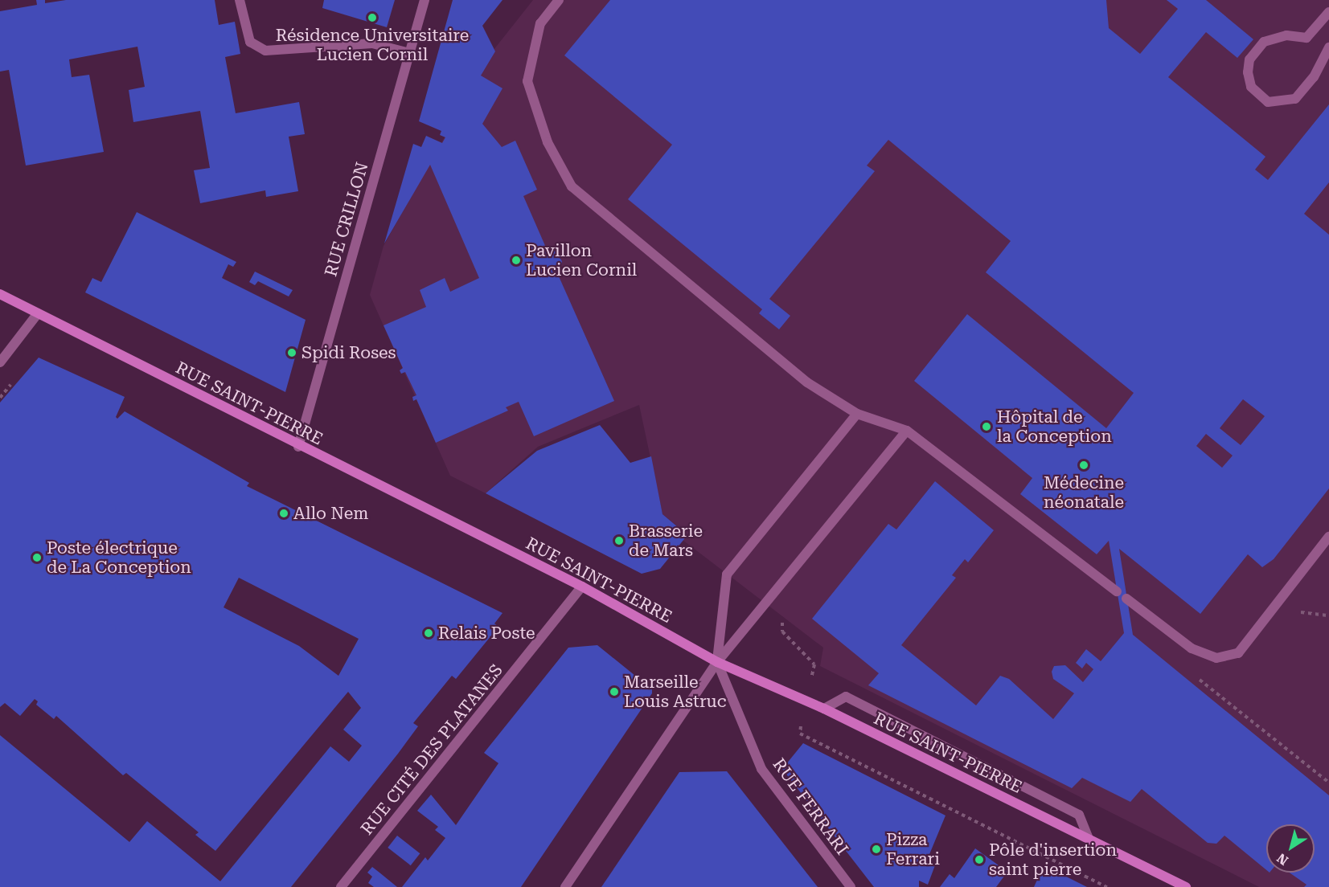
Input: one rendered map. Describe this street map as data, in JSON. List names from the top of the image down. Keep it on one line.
{"streets":{"street":["RUE CRILLON","RUE SAINT-PIERRE","RUE CITÉ DES PLATANES","RUE FERRARI"]},"crossings":[["RUE CRILLON","RUE SAINT-PIERRE"],["RUE SAINT-PIERRE","RUE CITÉ DES PLATANES"],["RUE SAINT-PIERRE","RUE FERRARI"]],"places":["Résidence Universitaire Lucien Cornil","Pavillon Lucien Cornil","Spidi Roses","Hôpital de la Conception","Médecine néonatale","Allo Nem","Brasserie de Mars","Poste électrique de La Conception","Relais Poste","Marseille Louis Astruc","Pizza Ferrari","Pôle d'insertion saint pierre"],"north":"bottom left"}
